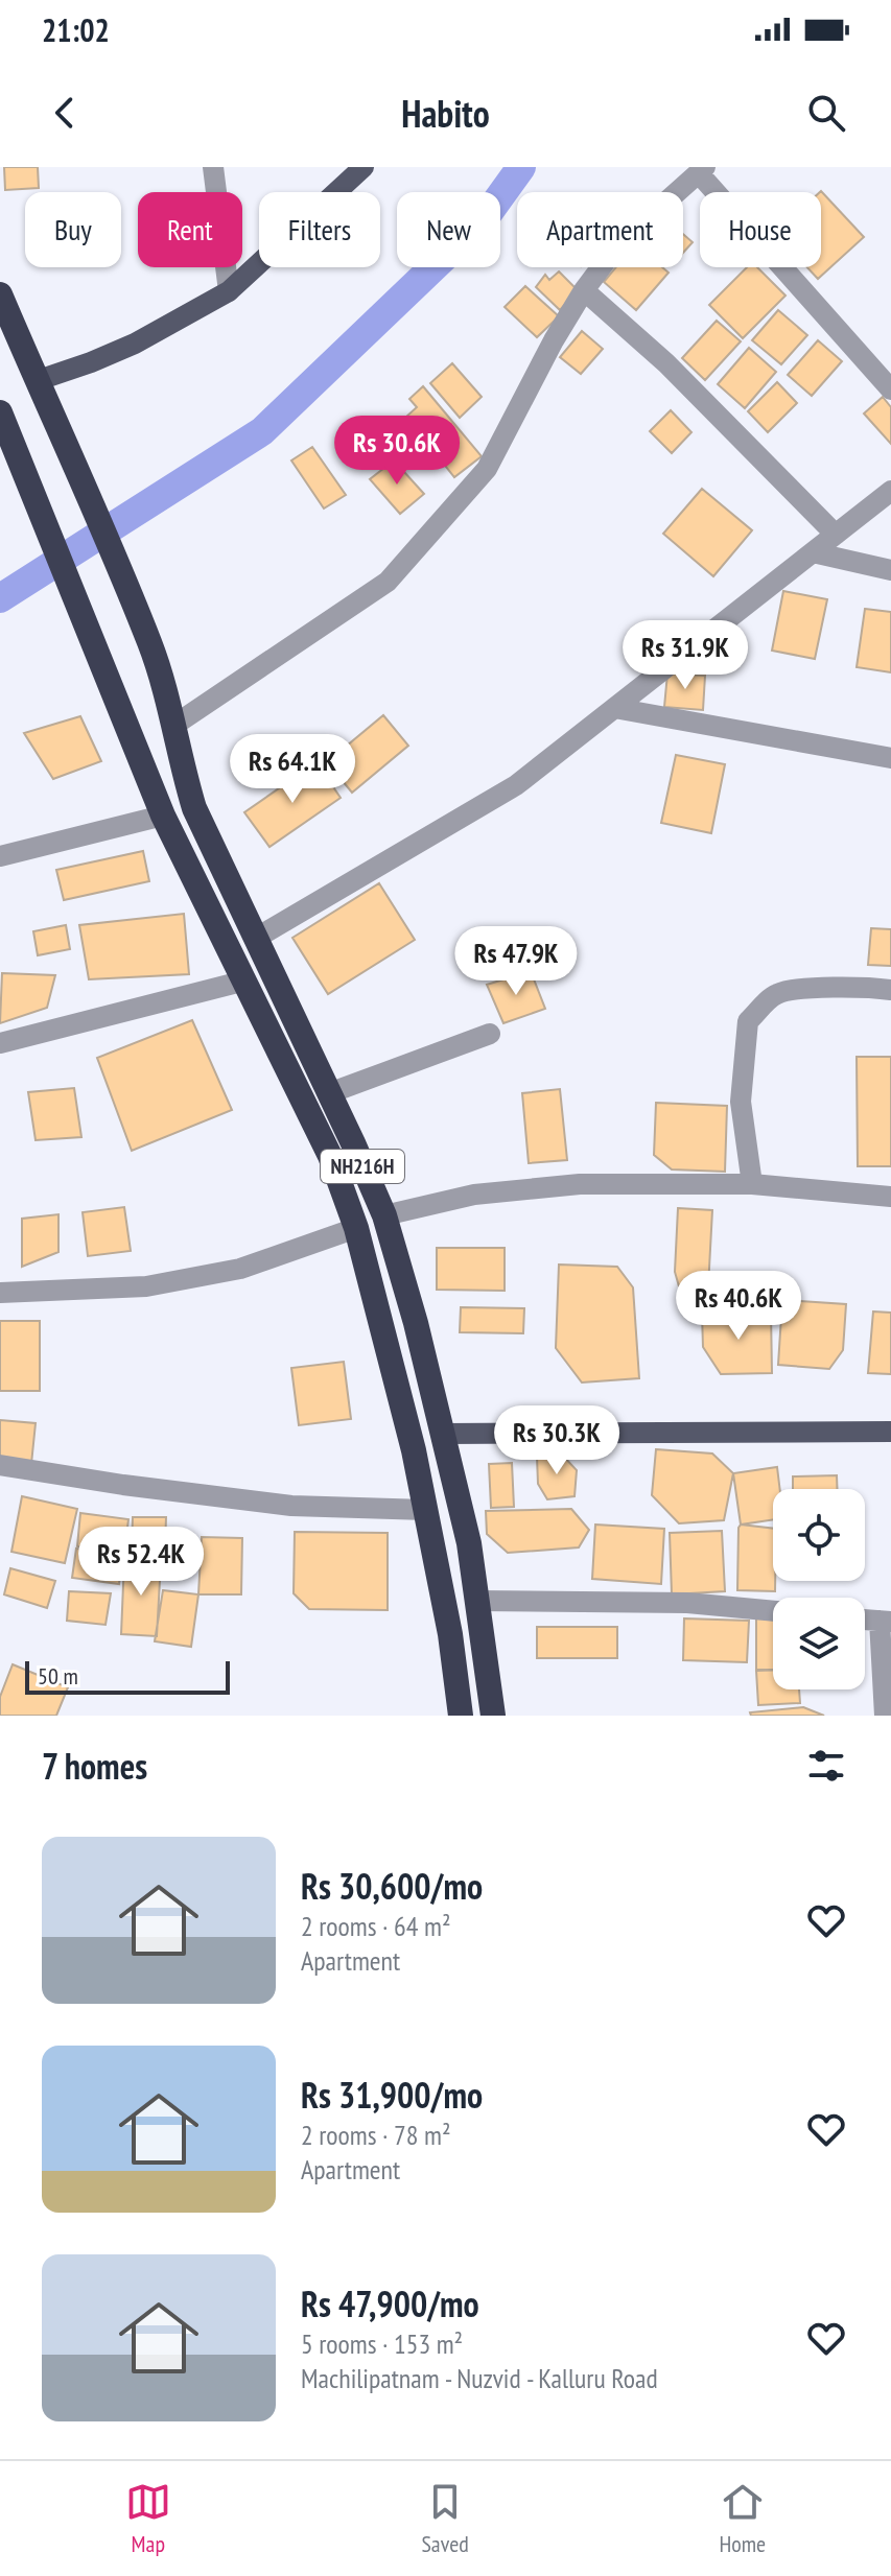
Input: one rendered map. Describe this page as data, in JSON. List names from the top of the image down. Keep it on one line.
{"streets":{"highway":["NH216H"]},"scale_bar":"50 m","page":{"status":"21:02","header":"Habito","chip":["Buy","Rent","Filters","New","Apartment","House"],"price":["Rs 30.6K","Rs 31.9K","Rs 64.1K","Rs 47.9K","Rs 40.6K","Rs 30.3K","Rs 52.4K"],"scale":"50 m","heading":"7 homes","list":[{"name":"Rs 30,600/mo","note":"2 rooms · 64 m² · Apartment"},{"name":"Rs 31,900/mo","note":"2 rooms · 78 m² · Apartment"},{"name":"Rs 47,900/mo","note":"5 rooms · 153 m² · Machilipatnam - Nuzvid - Kalluru Road"}],"tabs":["Map","Saved","Home"]}}
